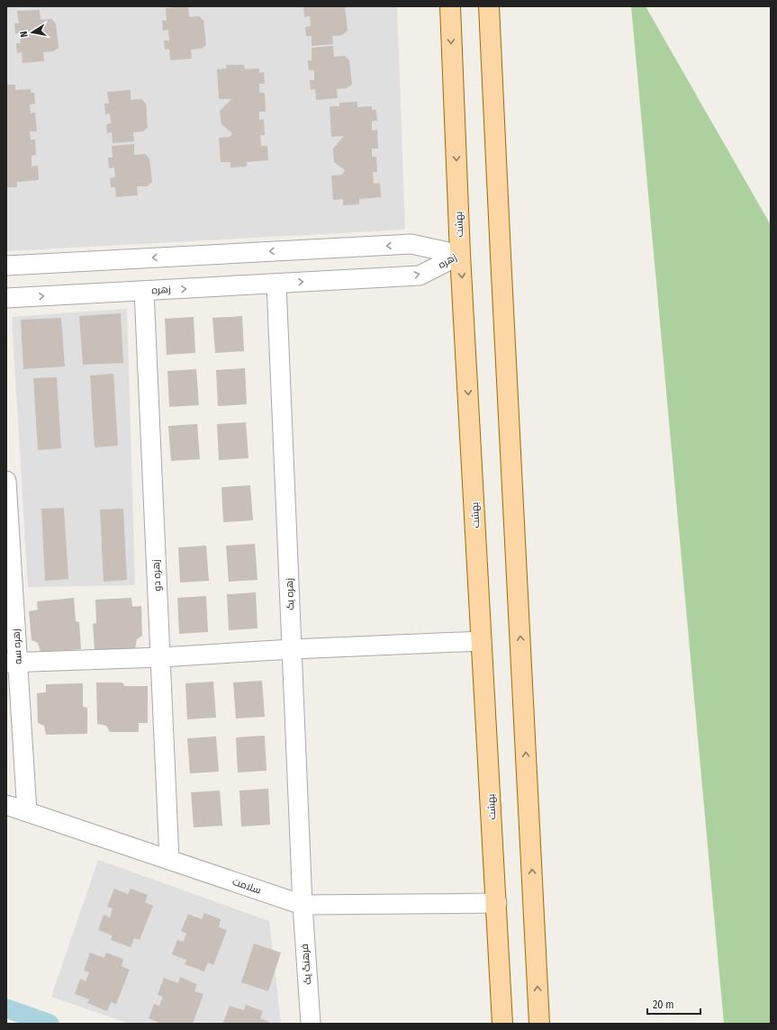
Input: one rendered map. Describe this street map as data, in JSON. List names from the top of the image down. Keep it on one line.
{"streets":{"main road":["بهشت"],"street":["زهره","زهره دو","زهره یک","زهره سه","سلامت","فرهنگ یک"]},"crossings":[["بهشت","زهره"],["بهشت","سلامت"],["زهره","زهره دو"],["زهره","زهره یک"],["زهره دو","سلامت"],["زهره یک","سلامت"],["زهره یک","فرهنگ یک"],["زهره سه","سلامت"],["سلامت","فرهنگ یک"]],"scale_bar":"20 m","north":"left"}
